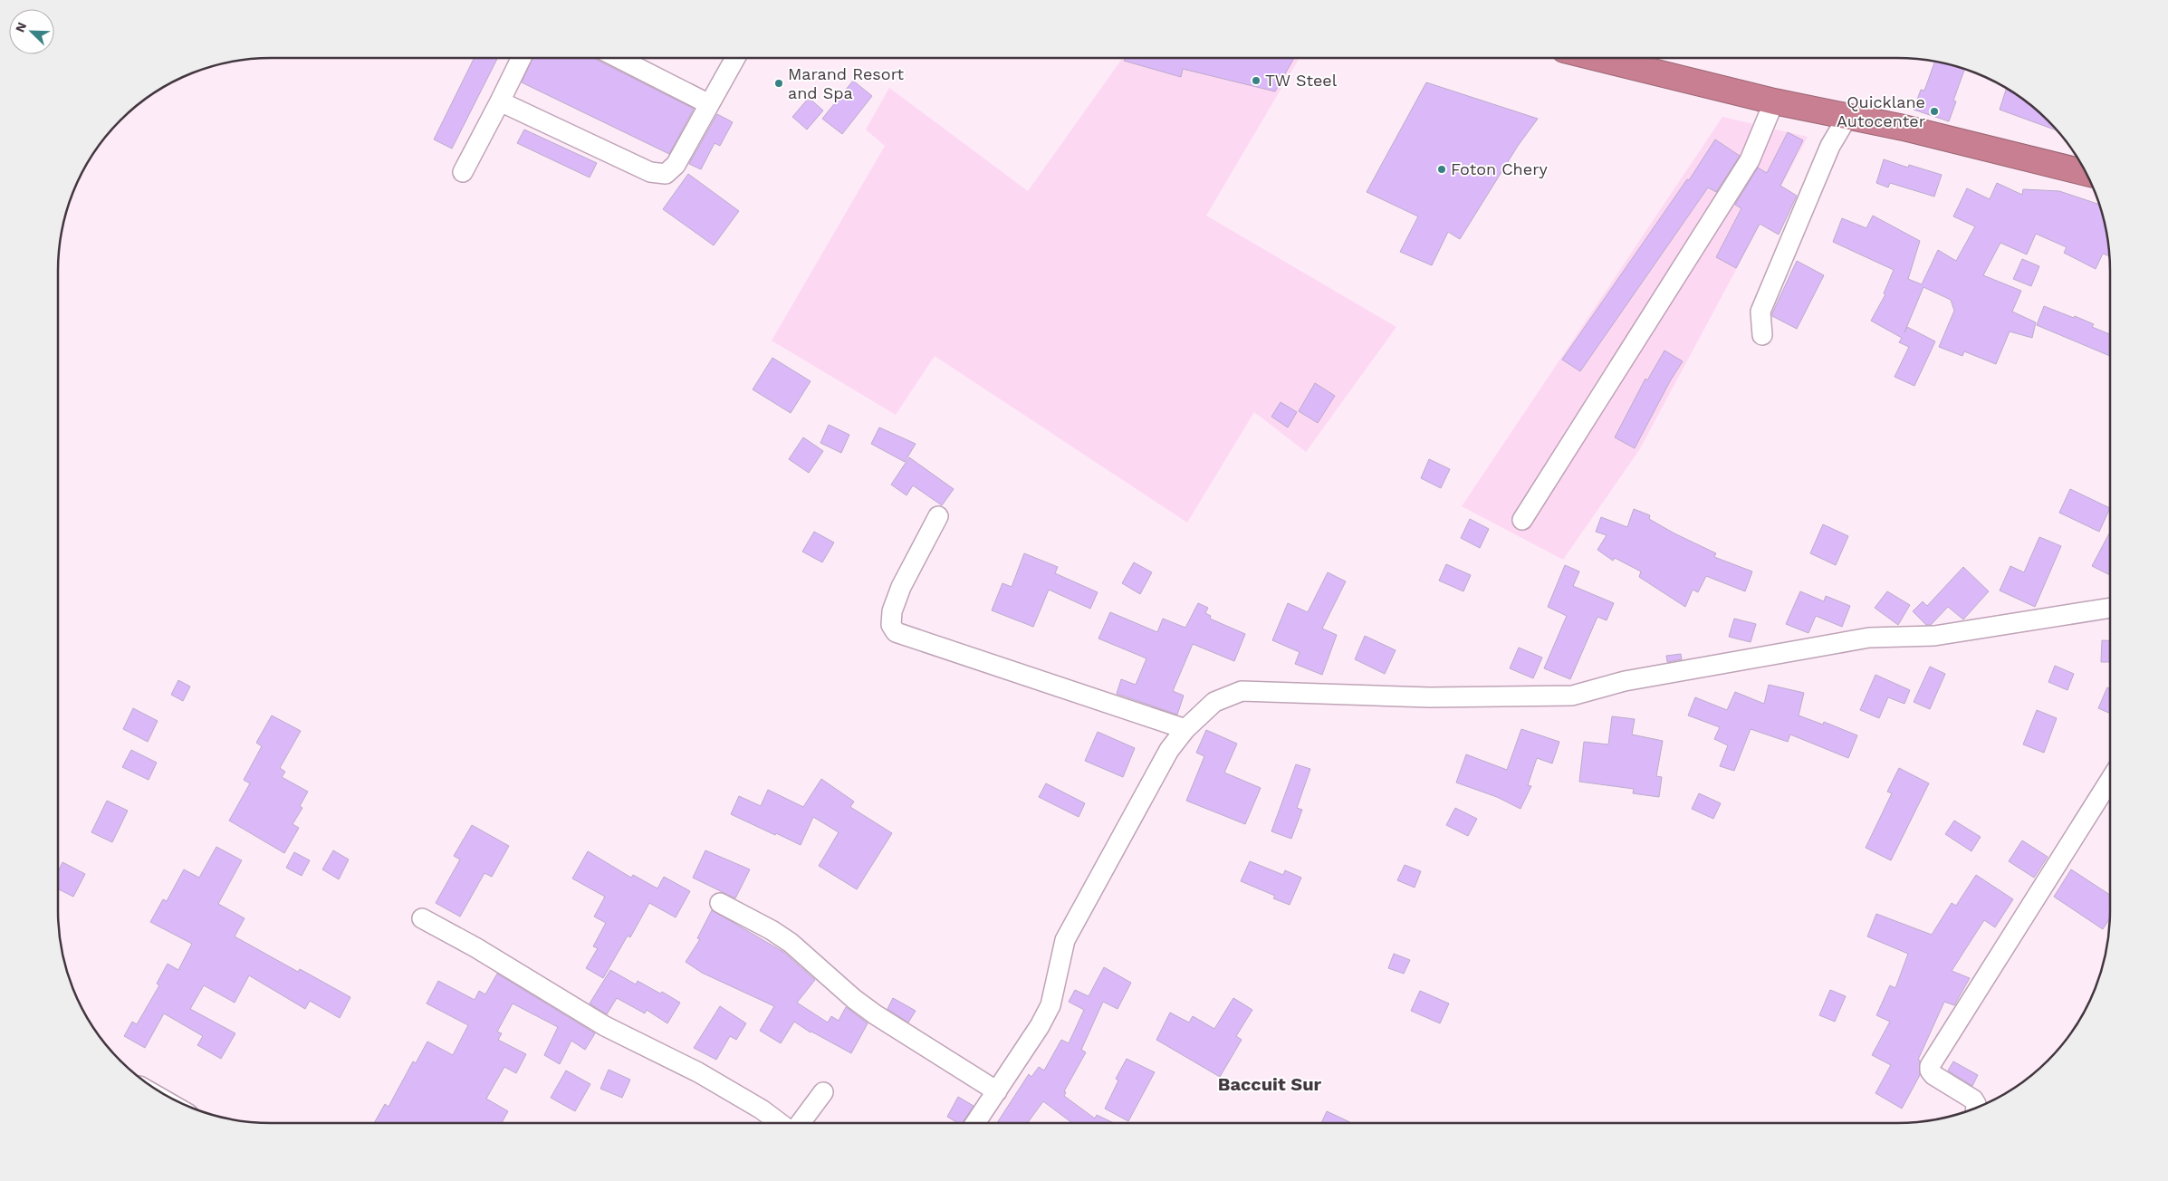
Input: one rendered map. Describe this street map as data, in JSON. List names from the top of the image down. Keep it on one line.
{"districts":["Baccuit Sur"],"places":["TW Steel","Marand Resort and Spa","Quicklane Autocenter","Foton Chery"],"north":"top left"}
